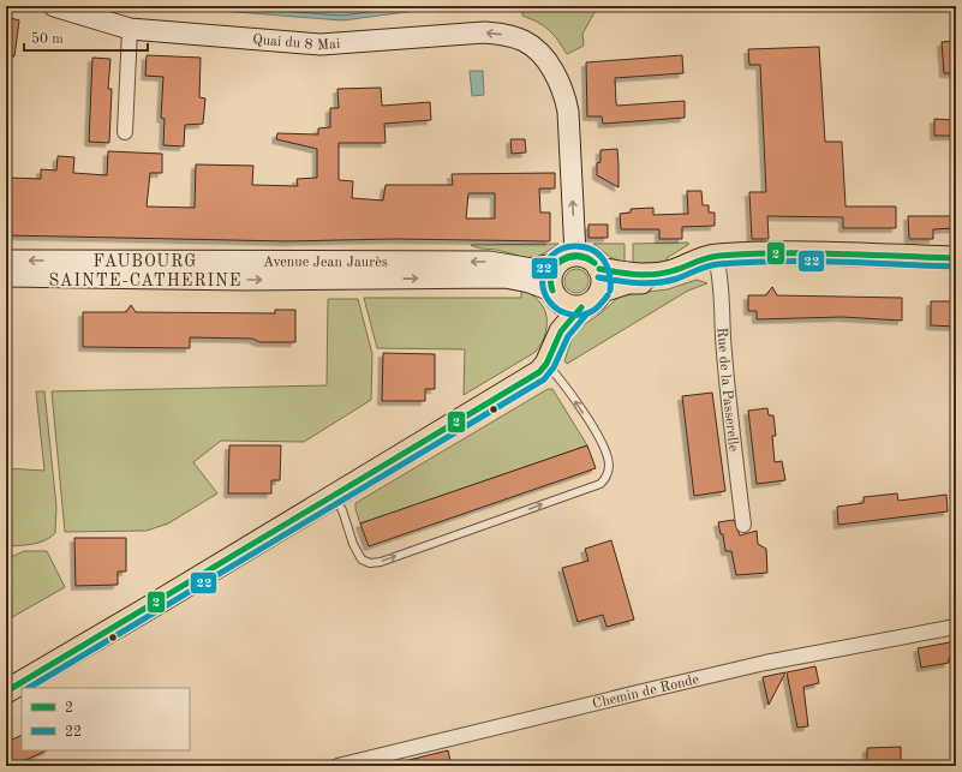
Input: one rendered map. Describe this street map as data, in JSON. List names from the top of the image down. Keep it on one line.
{"streets":{"main road":["Quai du 8 Mai","Avenue Jean Jaurès"],"street":["Rue de la Passerelle","Chemin de Ronde"]},"crossings":[["Quai du 8 Mai","Avenue Jean Jaurès"]],"districts":["FAUBOURG SAINTE-CATHERINE"],"lines":["transit line 22","transit line 2"],"legend":["2","22"],"scale_bar":"50 m"}
